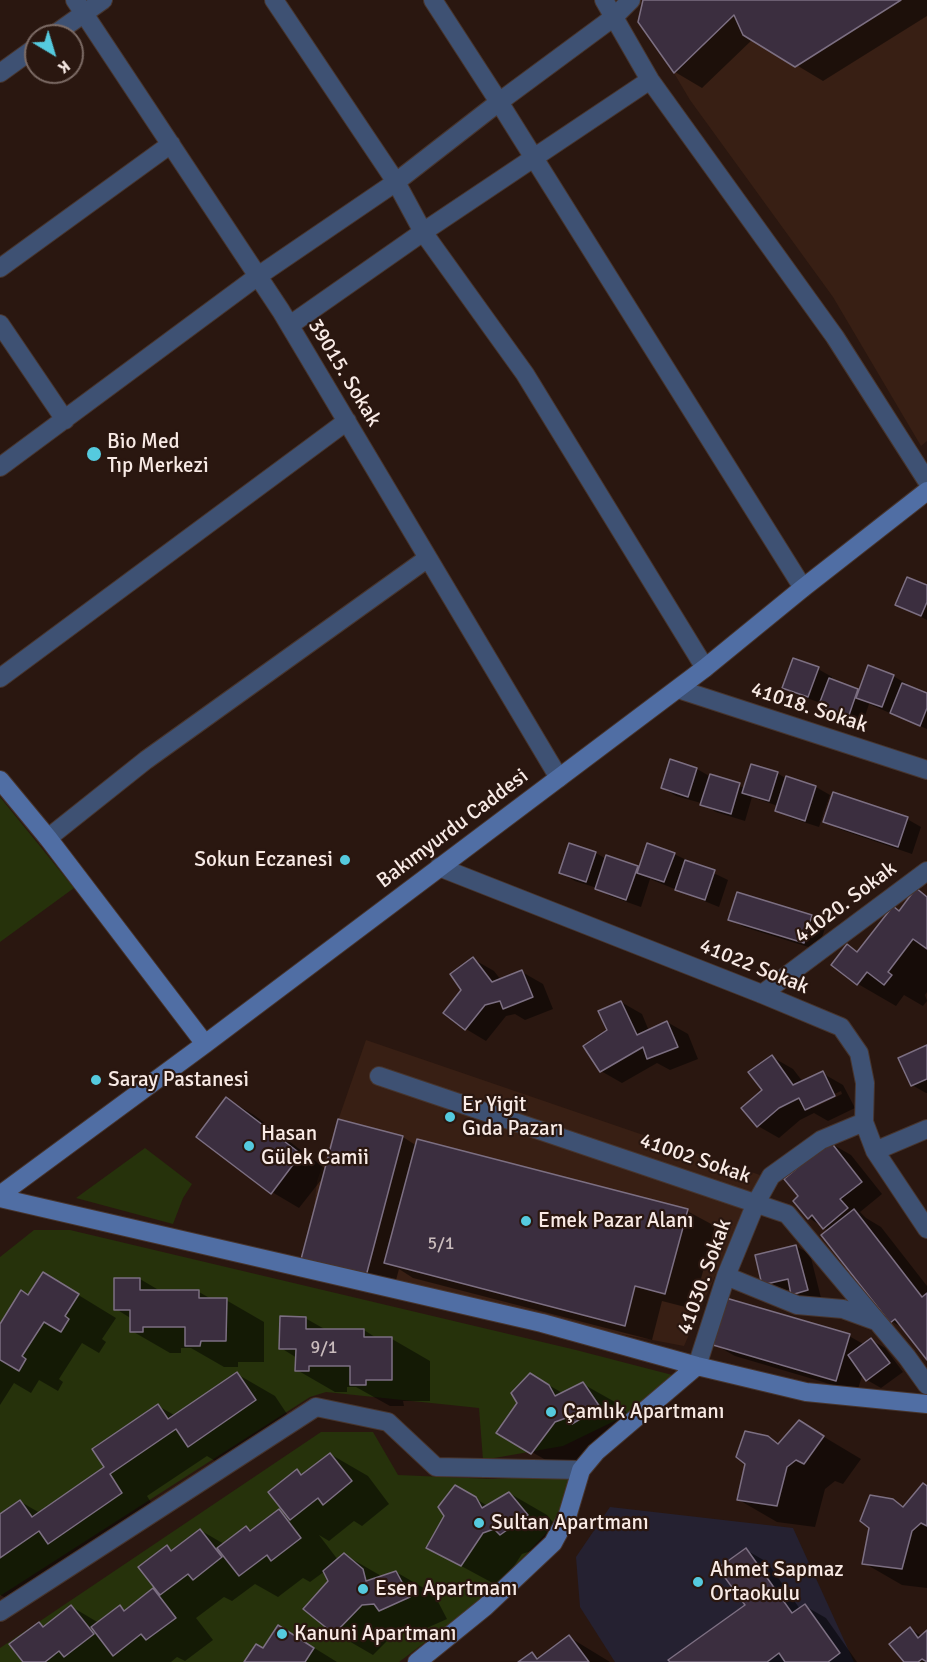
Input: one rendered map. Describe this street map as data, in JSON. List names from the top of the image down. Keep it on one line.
{"streets":{"main road":["Bakımyurdu Caddesi"],"street":["39015. Sokak","41018. Sokak","41020. Sokak","41022 Sokak","41002 Sokak","41030. Sokak"]},"crossings":[["39015. Sokak","Bakımyurdu Caddesi"],["41018. Sokak","Bakımyurdu Caddesi"],["Bakımyurdu Caddesi","41022 Sokak"],["41020. Sokak","41022 Sokak"],["41022 Sokak","41030. Sokak"],["41002 Sokak","41030. Sokak"]],"places":["Bio Med Tıp Merkezi","Sokun Eczanesi","Saray Pastanesi","Er Yigit Gıda Pazarı","Hasan Gülek Camii","Emek Pazar Alanı","Çamlık Apartmanı","Sultan Apartmanı","Ahmet Sapmaz Ortaokulu","Esen Apartmanı","Kanuni Apartmanı"],"house_numbers":["5/1","9/1"],"north":"bottom right"}
